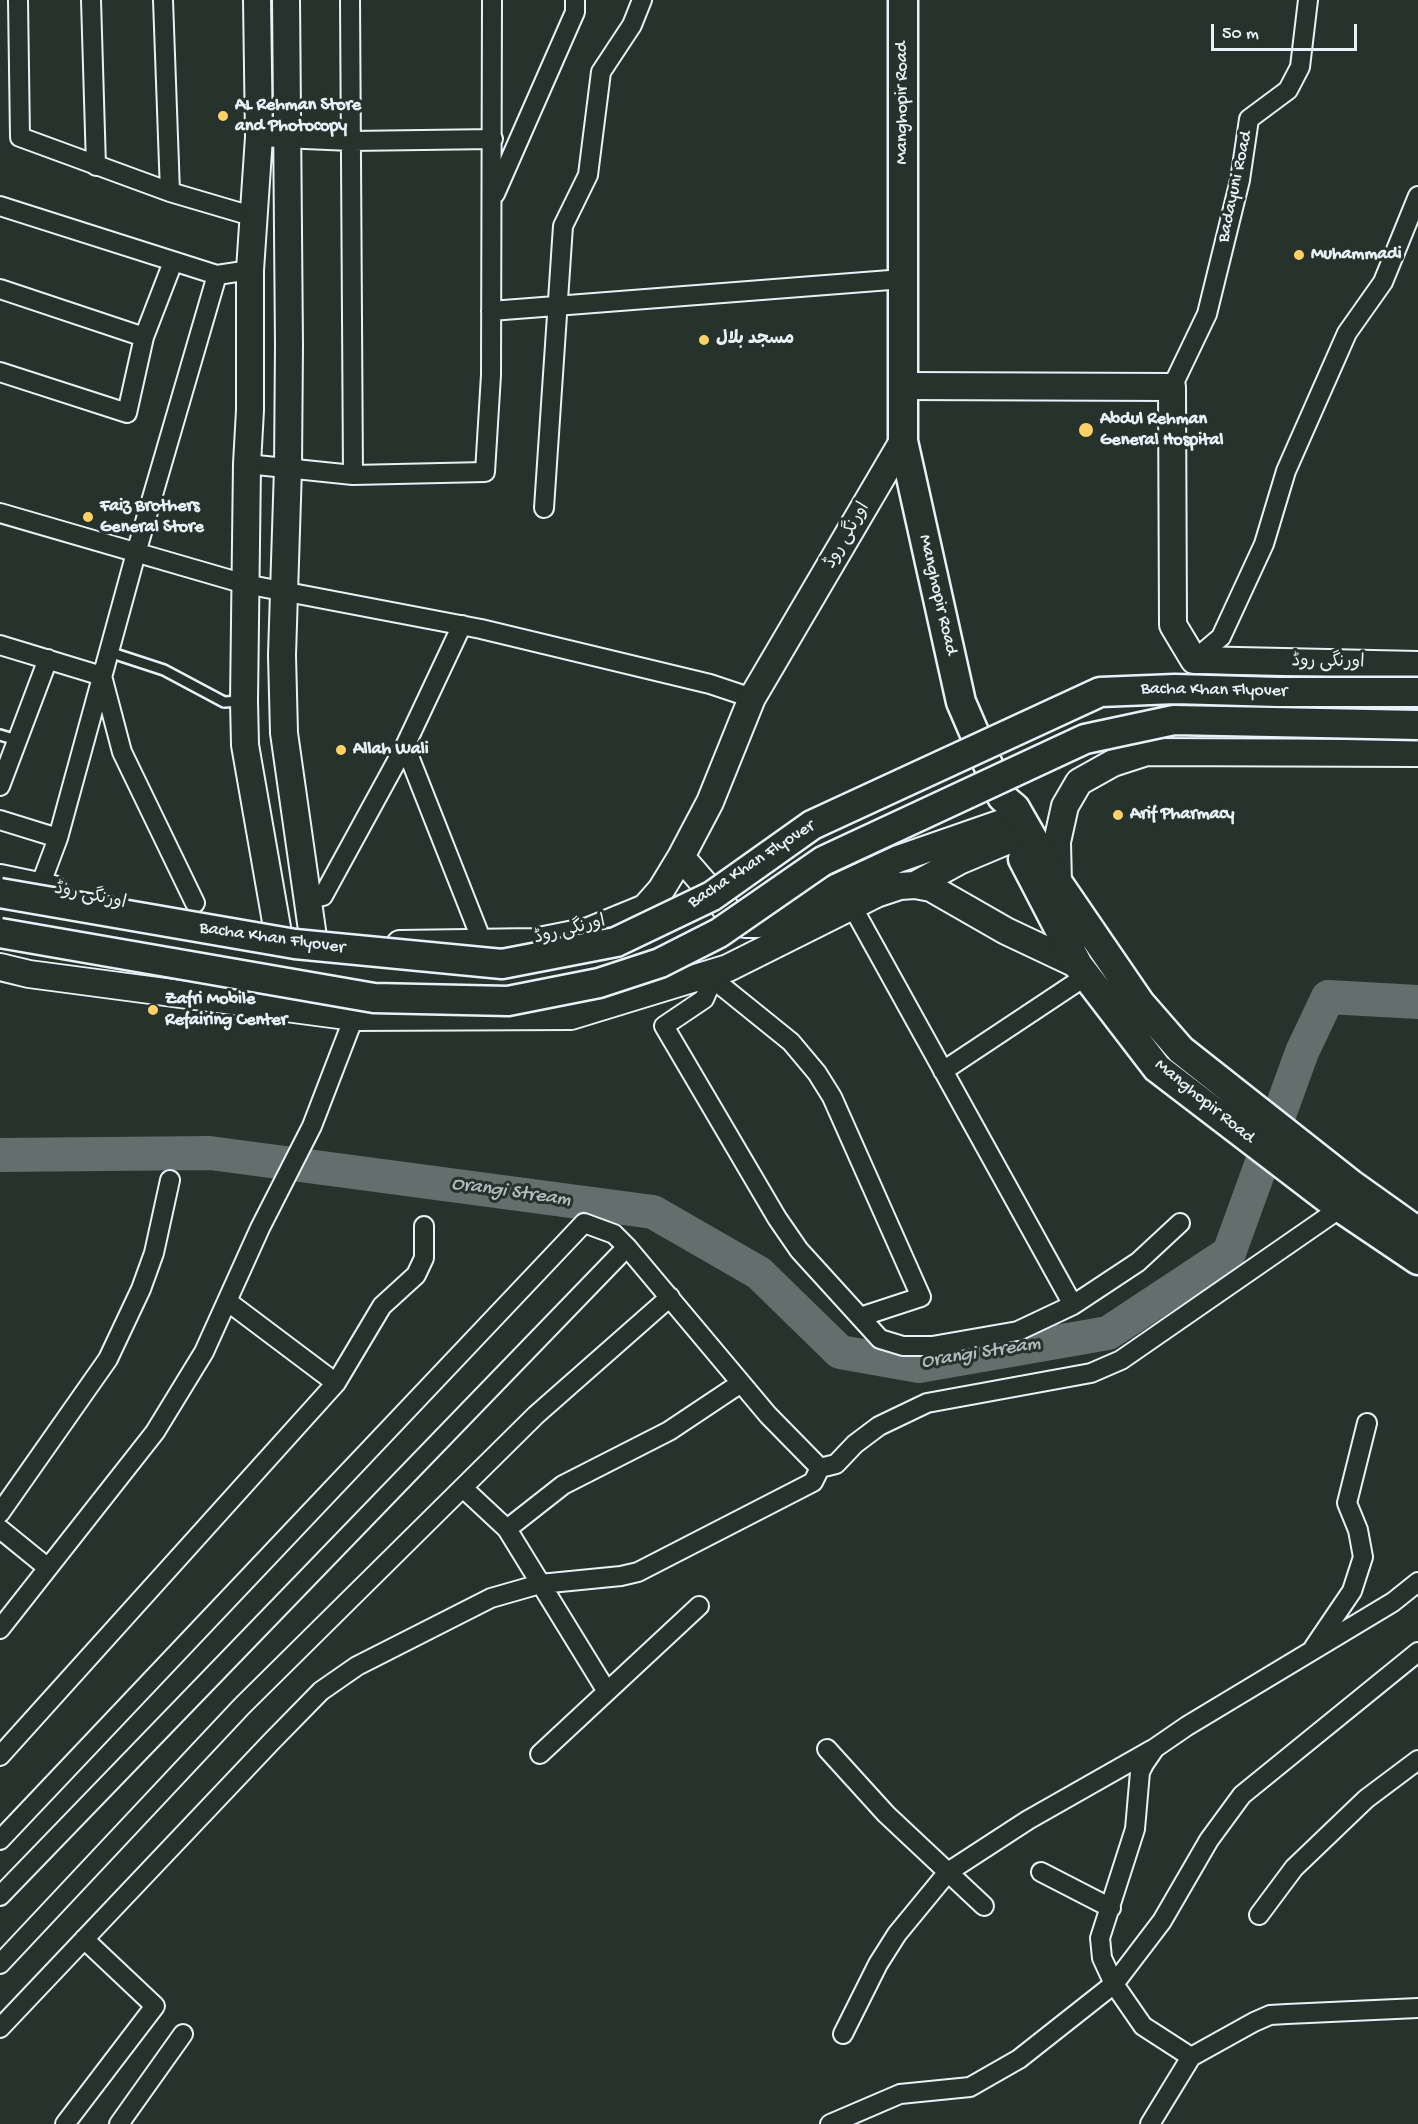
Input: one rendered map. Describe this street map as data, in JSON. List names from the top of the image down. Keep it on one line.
{"streets":{"main road":["Manghopir Road","Bacha Khan Flyover"],"street":["Badayuni Road","اورنگی روڈ"]},"crossings":[["Manghopir Road","اورنگی روڈ"]],"water":["Orangi Stream"],"places":["AL Rehman Store and Photocopy","Muhammadi","مسجد بلال","Abdul Rehman General Hospital","Faiz Brothers General Store","Allah Wali","Arif Pharmacy","Zafri Mobile Refairing Center"],"scale_bar":"50 m"}
